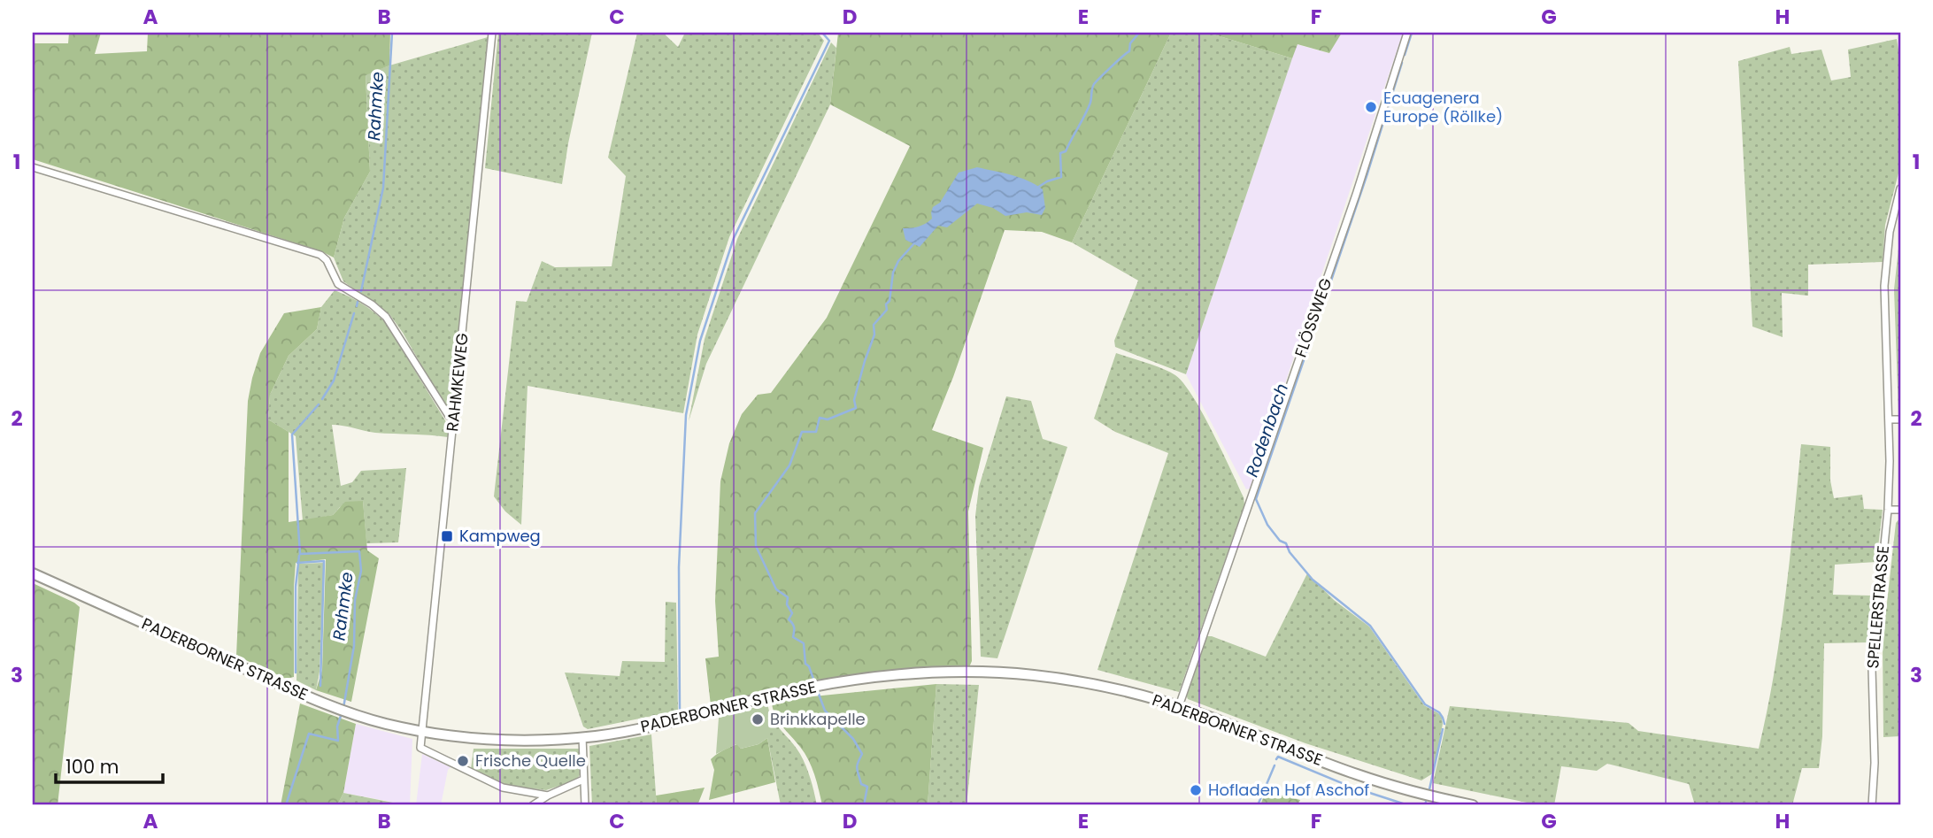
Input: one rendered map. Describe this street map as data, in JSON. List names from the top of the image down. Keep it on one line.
{"streets":{"main road":["PADERBORNER STRASSE"],"street":["FLÖSSWEG","RAHMKEWEG","SPELLERSTRASSE"]},"crossings":[["FLÖSSWEG","PADERBORNER STRASSE"],["RAHMKEWEG","PADERBORNER STRASSE"]],"water":["Rahmke","Rodenbach"],"places":{"other":["Ecuagenera Europe (Röllke)","Brinkkapelle","Frische Quelle","Hofladen Hof Aschof"],"transit":["Kampweg"]},"scale_bar":"100 m","grid":{"columns":["A","B","C","D","E","F","G","H"],"rows":["1","2","3"]}}
